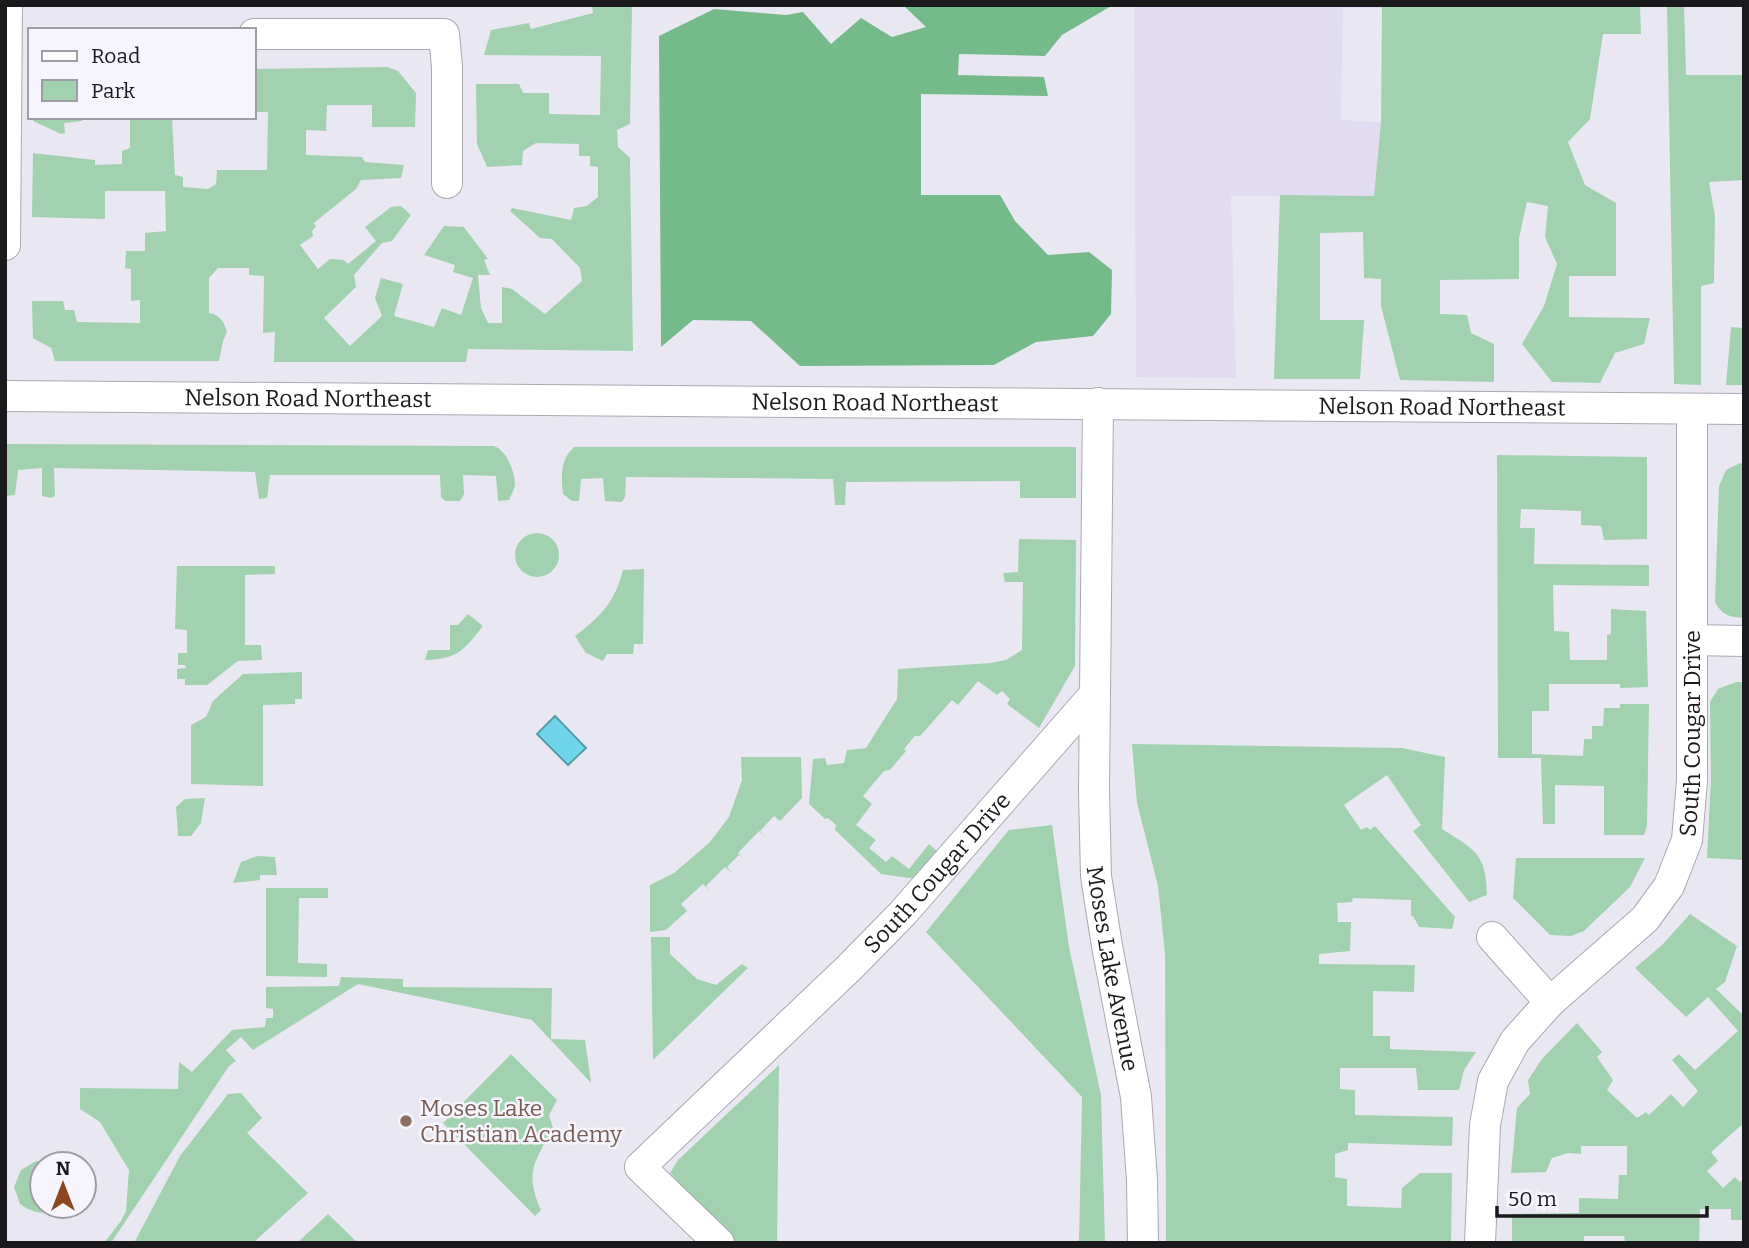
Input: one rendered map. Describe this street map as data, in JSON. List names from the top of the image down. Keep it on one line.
{"streets":{"street":["Nelson Road Northeast","South Cougar Drive","Moses Lake Avenue"]},"crossings":[["Nelson Road Northeast","South Cougar Drive"],["South Cougar Drive","Moses Lake Avenue"]],"places":["Moses Lake Christian Academy"],"legend":["Road","Park"],"scale_bar":"50 m","north":"top"}
